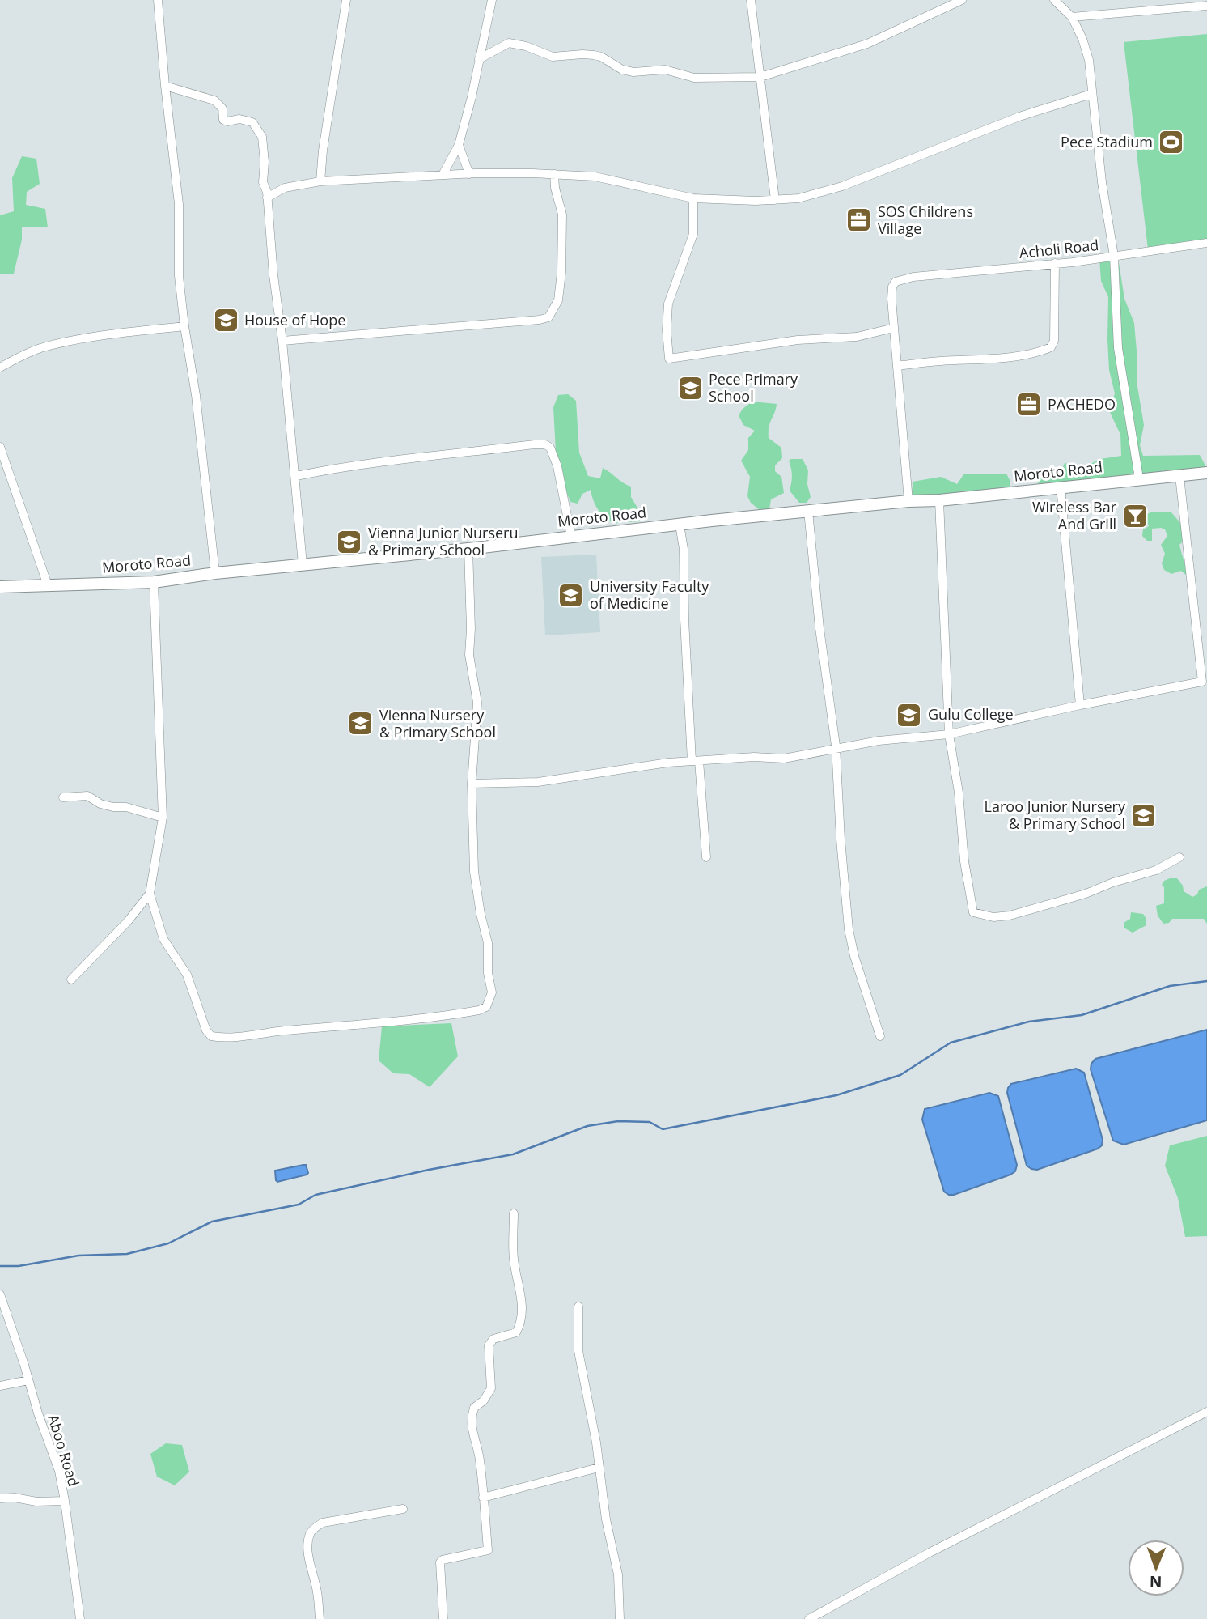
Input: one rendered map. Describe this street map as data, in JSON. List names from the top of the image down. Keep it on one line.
{"streets":{"main road":["Moroto Road"],"street":["Acholi Road","Aboo Road"]},"places":{"sports":["Pece Stadium"],"office":["SOS Childrens Village","PACHEDO"],"school or university":["House of Hope","Pece Primary School","Vienna Junior Nurseru & Primary School","University Faculty of Medicine","Gulu College","Vienna Nursery & Primary School","Laroo Junior Nursery & Primary School"],"bar":["Wireless Bar And Grill"]},"north":"bottom"}
